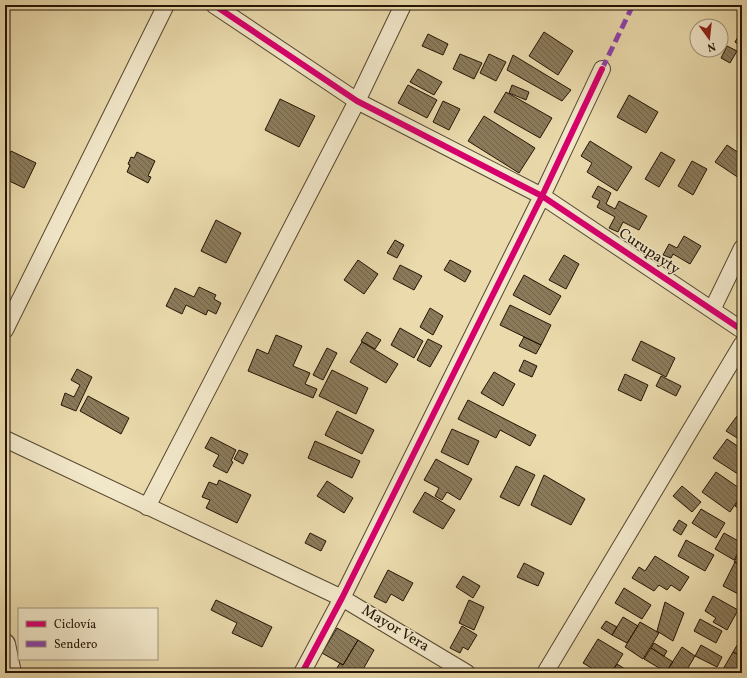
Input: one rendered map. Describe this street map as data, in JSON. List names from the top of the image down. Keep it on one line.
{"streets":{"street":["Curupayty","Mayor Vera"]},"legend":["Ciclovía","Sendero"],"north":"bottom"}
